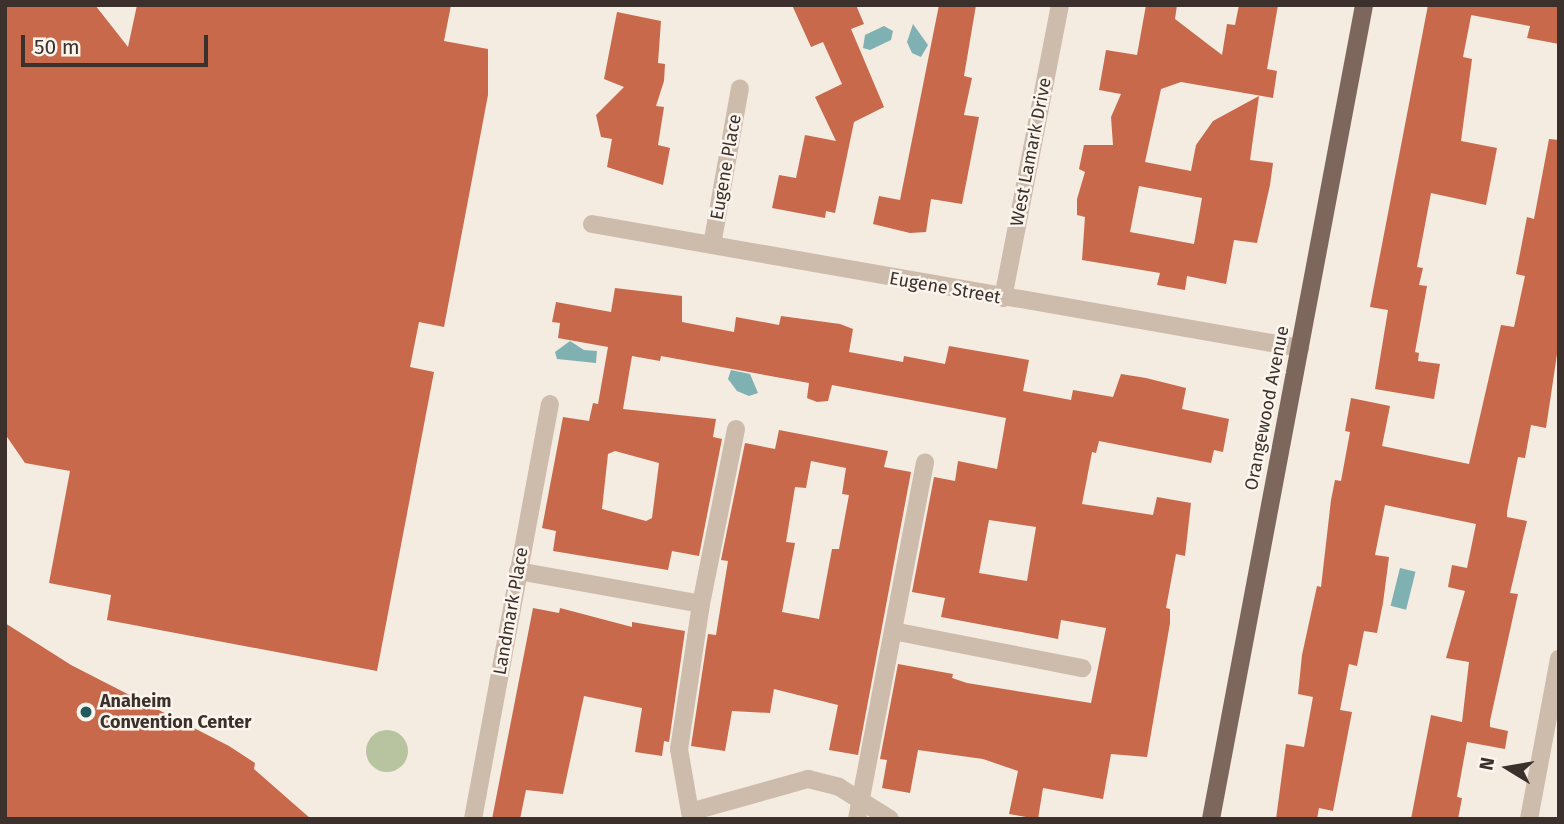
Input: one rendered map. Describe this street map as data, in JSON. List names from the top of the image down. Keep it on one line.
{"streets":{"main road":["Orangewood Avenue"],"street":["West Lamark Drive","Eugene Place","Eugene Street","Landmark Place"]},"crossings":[["West Lamark Drive","Eugene Street"],["Eugene Place","Eugene Street"],["Eugene Street","Orangewood Avenue"]],"places":["Anaheim Convention Center"],"scale_bar":"50 m","north":"left"}
